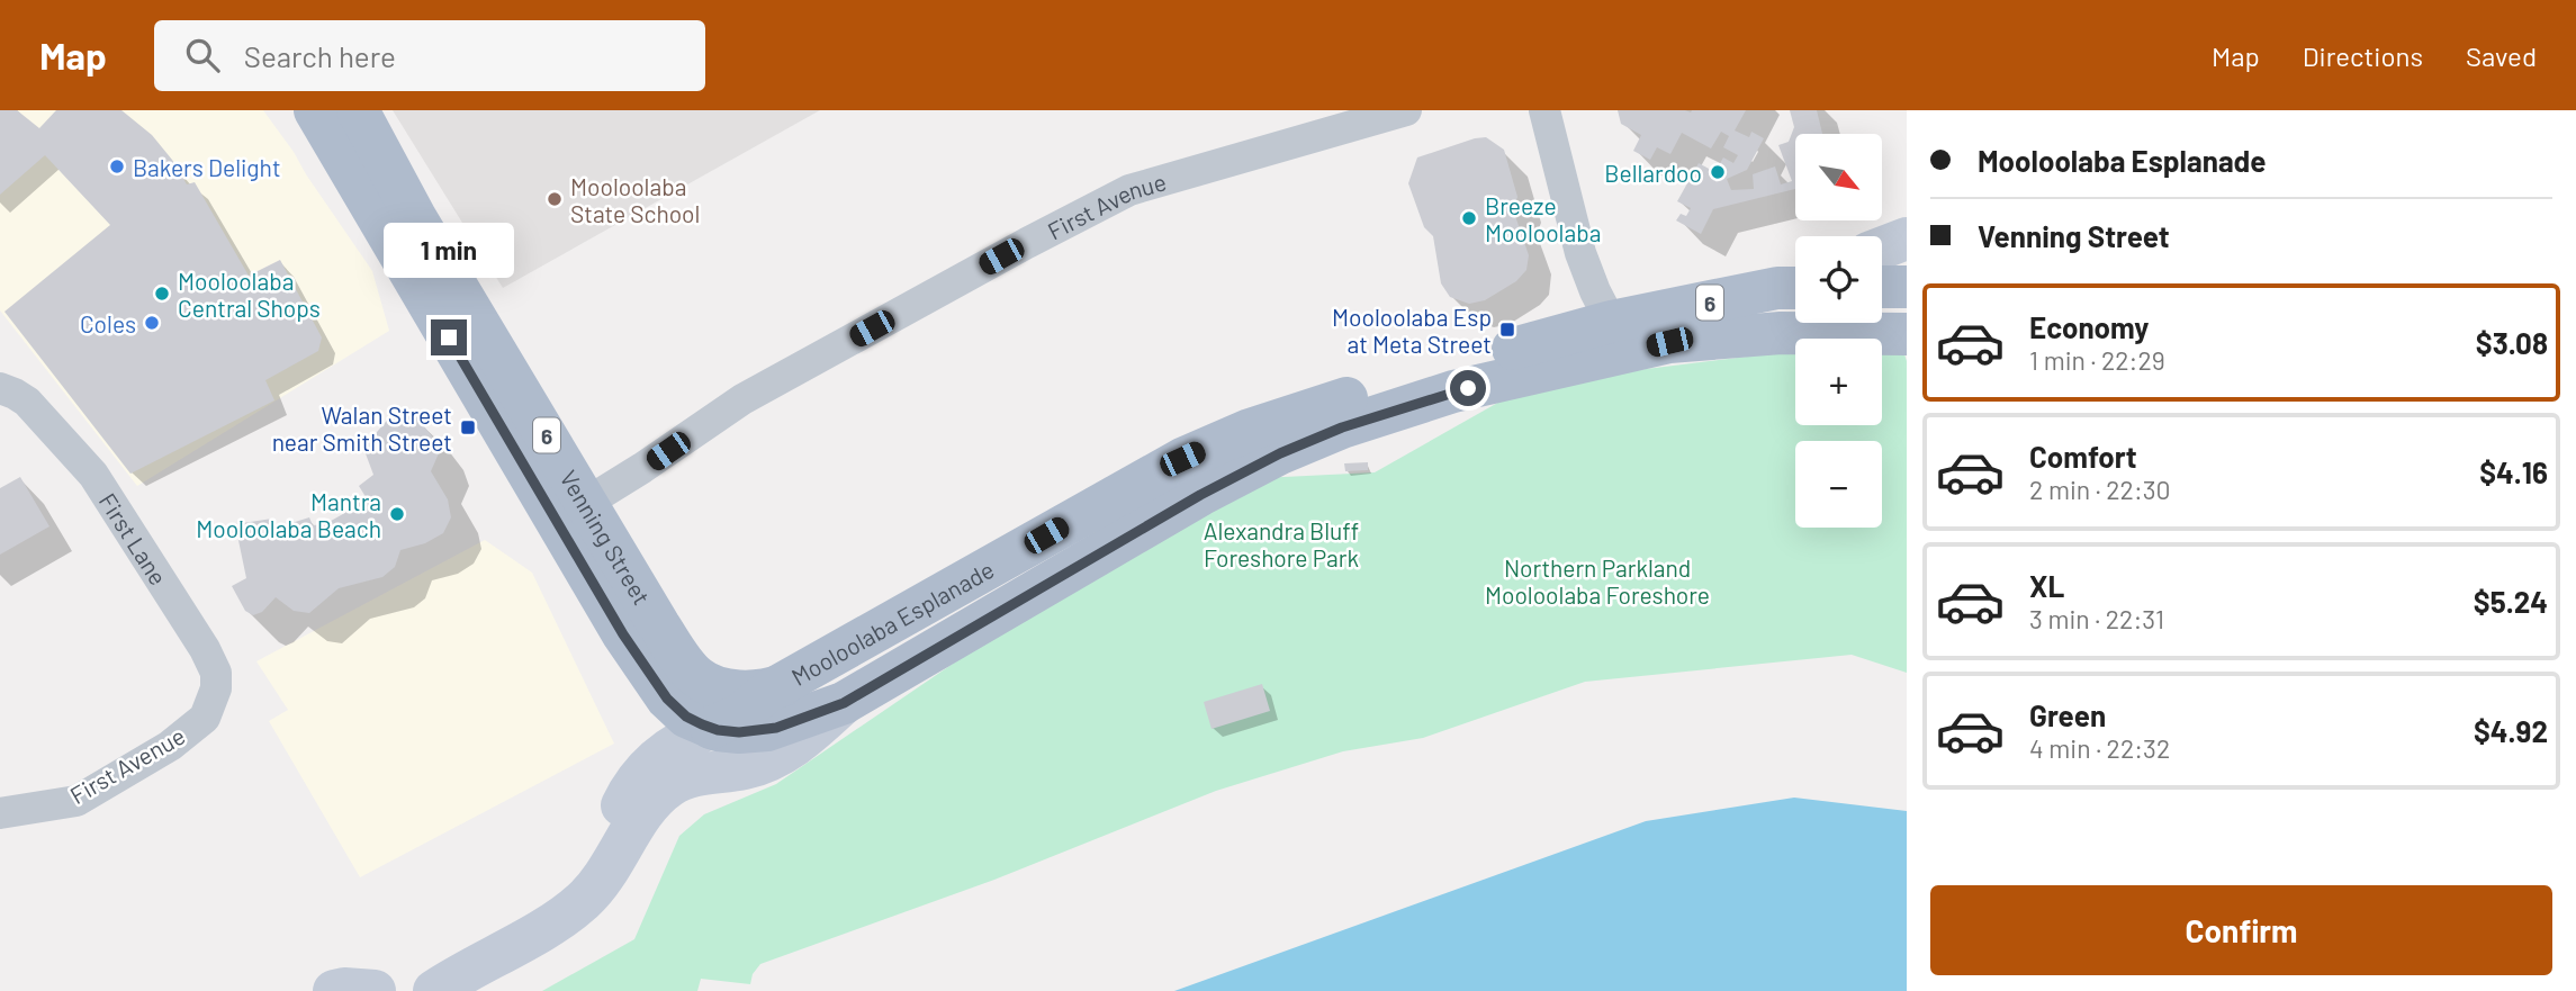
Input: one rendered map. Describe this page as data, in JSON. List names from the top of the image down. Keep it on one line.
{"streets":{"main road":["6","Venning Street","Mooloolaba Esplanade"],"street":["First Avenue","First Lane"]},"crossings":[["First Avenue","Venning Street"],["First Avenue","First Lane"],["Venning Street","Mooloolaba Esplanade"]],"parks":["Alexandra Bluff Foreshore Park","Northern Parkland Mooloolaba Foreshore"],"places":{"other":["Bakers Delight","Bellardoo","Mooloolaba State School","Breeze Mooloolaba","Mooloolaba Central Shops","Coles","Mantra Mooloolaba Beach"],"transit":["Mooloolaba Esp at Meta Street","Walan Street near Smith Street"]},"north":"bottom right","page":{"header":"Map","search":"Search here","nav":["Map","Directions","Saved"],"banner":["Mooloolaba Esplanade","Venning Street"],"map_buttons":["+","−"],"bubble":"1 min","list":[{"name":"Economy","note":"1 min · 22:29","value":"$3.08"},{"name":"Comfort","note":"2 min · 22:30","value":"$4.16"},{"name":"XL","note":"3 min · 22:31","value":"$5.24"},{"name":"Green","note":"4 min · 22:32","value":"$4.92"}],"buttons":"Confirm"}}
